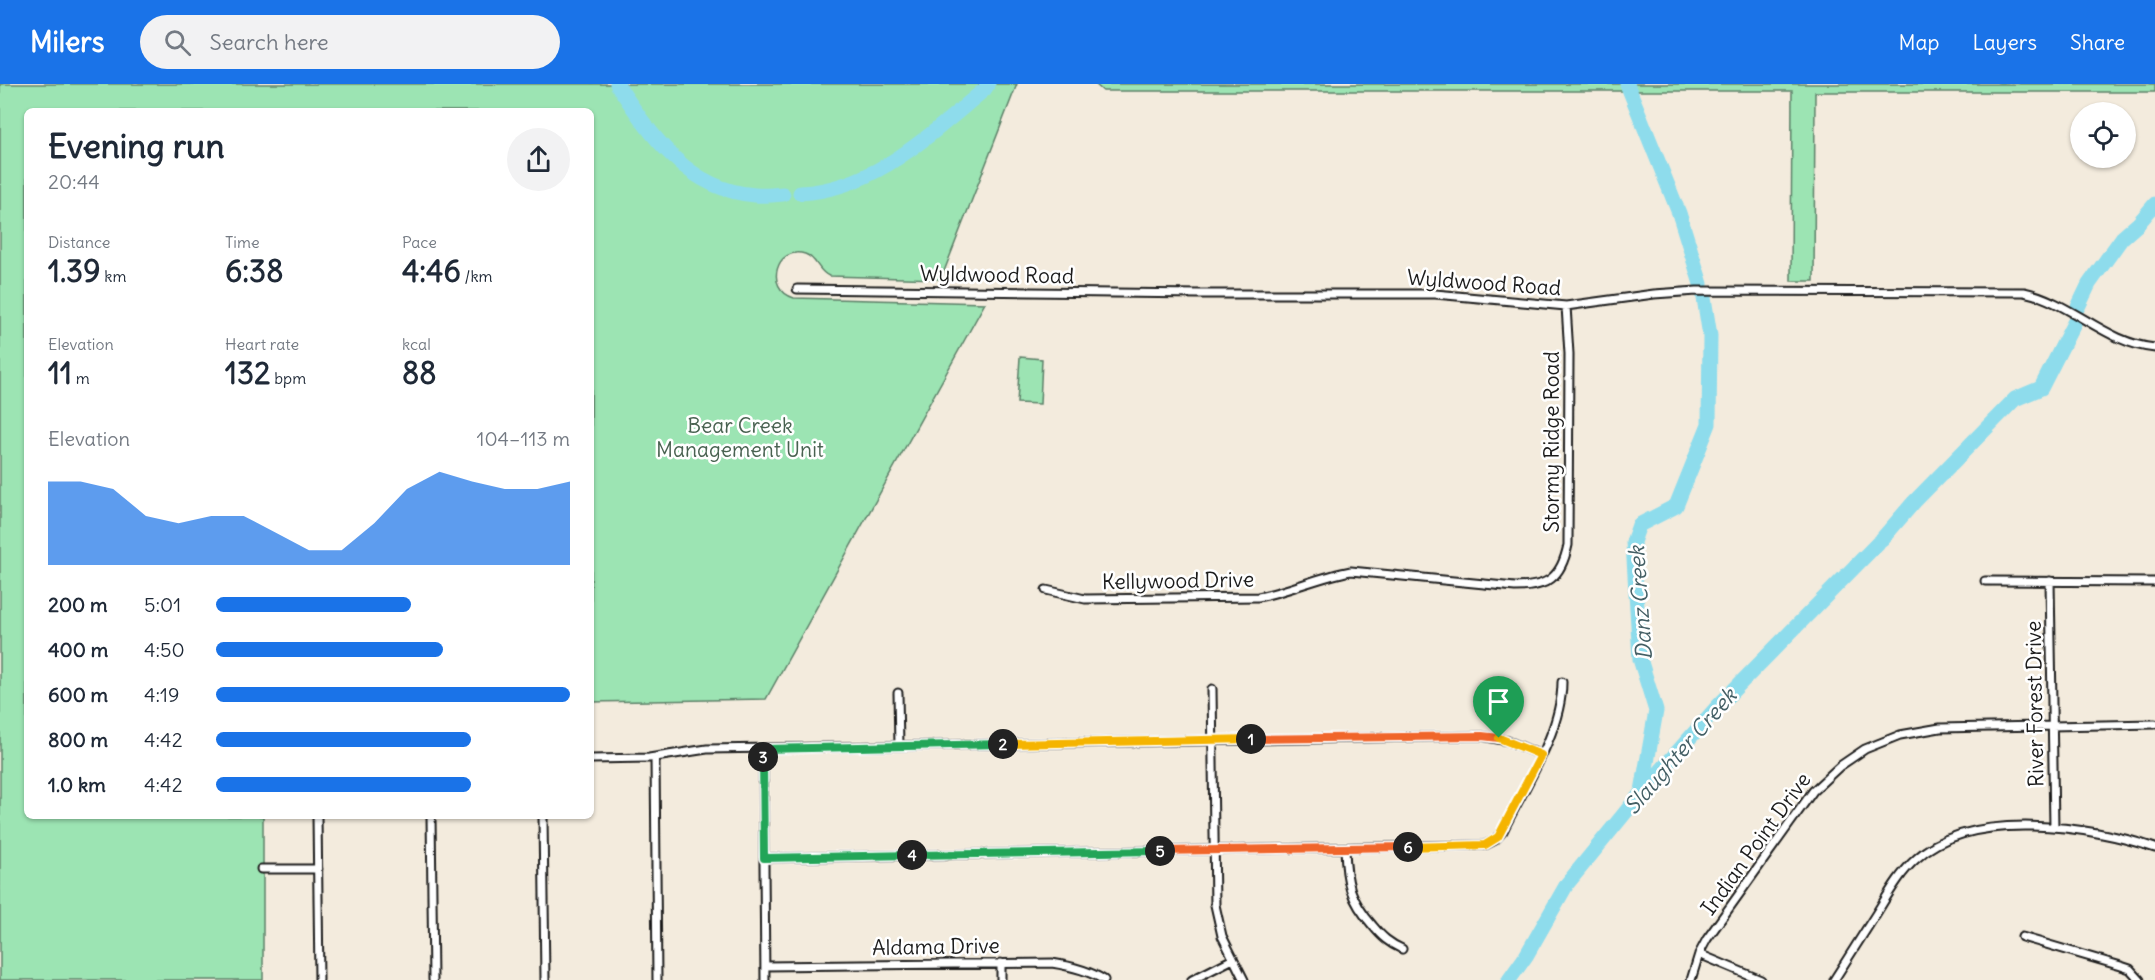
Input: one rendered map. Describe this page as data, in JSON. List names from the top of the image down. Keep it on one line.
{"streets":{"street":["Wyldwood Road","Stormy Ridge Road","Kellywood Drive","River Forest Drive","Indian Point Drive","Aldama Drive"]},"crossings":[["Wyldwood Road","Stormy Ridge Road"],["Stormy Ridge Road","Kellywood Drive"],["River Forest Drive","Indian Point Drive"]],"water":["Danz Creek","Slaughter Creek"],"parks":["Bear Creek Management Unit"],"page":{"header":"Milers","search":"Search here","nav":["Map","Layers","Share"],"heading":["Evening run","20:44"],"stats":[["Distance","1.39 km"],["Time","6:38"],["Pace","4:46 /km"],["Elevation","11 m"],["Heart rate","132 bpm"],["kcal","88"]],"chart":["Elevation","104–113 m"],"list":[{"name":"200 m","note":"5:01"},{"name":"400 m","note":"4:50"},{"name":"600 m","note":"4:19"},{"name":"800 m","note":"4:42"},{"name":"1.0 km","note":"4:42"}],"pins":["1","2","3","6","5","4"]}}
